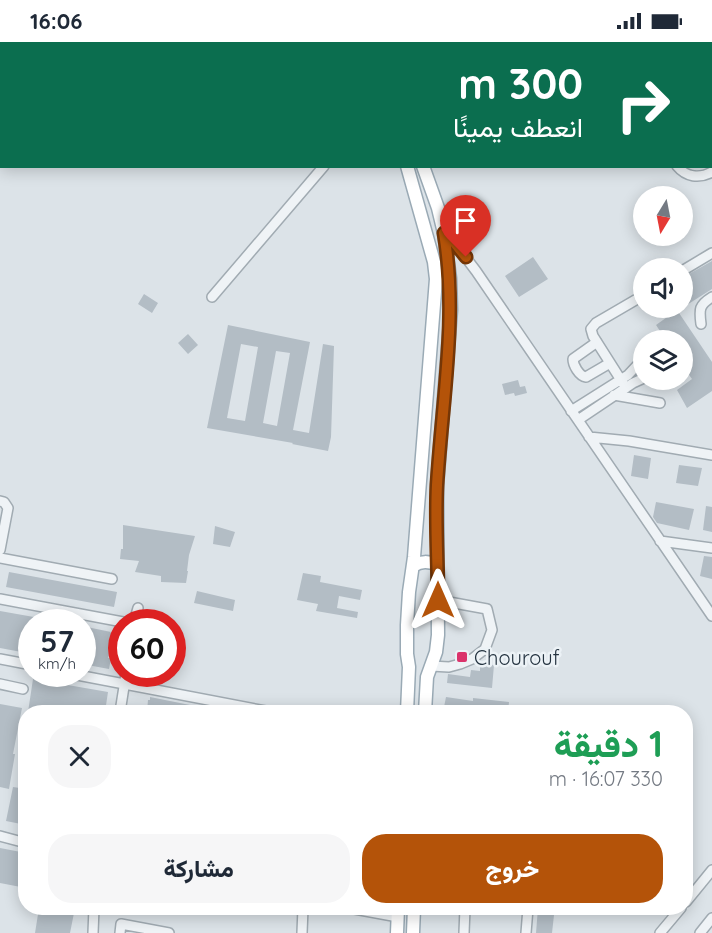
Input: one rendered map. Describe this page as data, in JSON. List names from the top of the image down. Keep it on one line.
{"places":{"transit":["Chourouf"]},"north":"bottom","page":{"status":"16:06","turn":["300 m","انعطف يمينًا"],"speed":"57 km/h","limit":"60","heading":["1 دقيقة","330 m · 16:07"],"buttons":["خروج","مشاركة"]}}
